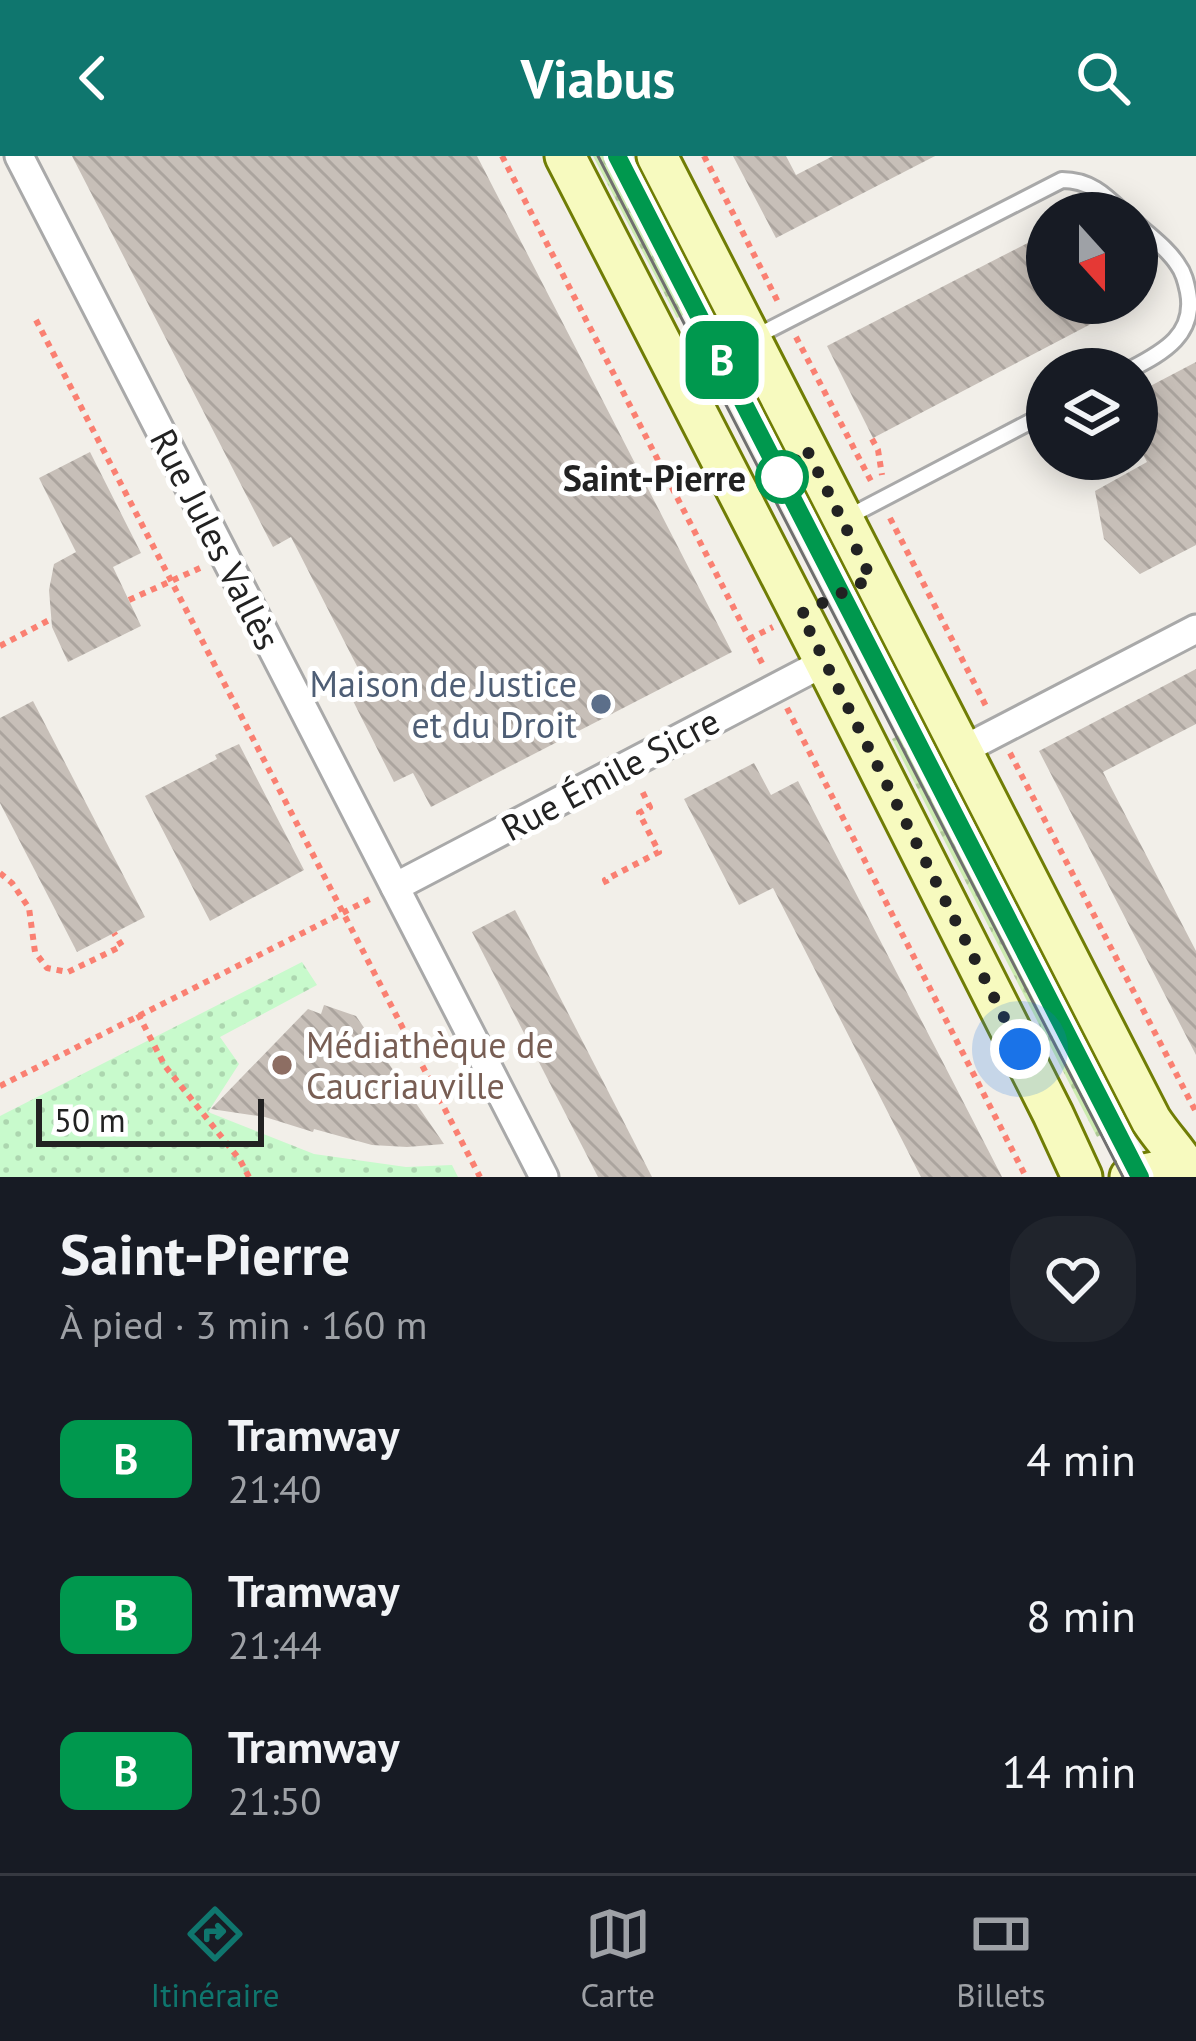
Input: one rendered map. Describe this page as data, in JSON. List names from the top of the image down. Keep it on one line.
{"streets":{"street":["Rue Jules Vallès","Rue Émile Sicre"]},"crossings":[["Rue Jules Vallès","Rue Émile Sicre"]],"places":["Saint-Pierre","Maison de Justice et du Droit","Médiathèque de Caucriauville"],"lines":["tram line B"],"scale_bar":"50 m","north":"bottom","page":{"header":"Viabus","on_map":"B","scale":"50 m","heading":["Saint-Pierre","À pied · 3 min · 160 m"],"list":[{"mark":"B","name":"Tramway","note":"21:40","value":"4 min"},{"mark":"B","name":"Tramway","note":"21:44","value":"8 min"},{"mark":"B","name":"Tramway","note":"21:50","value":"14 min"}],"tabs":["Itinéraire","Carte","Billets"]}}
